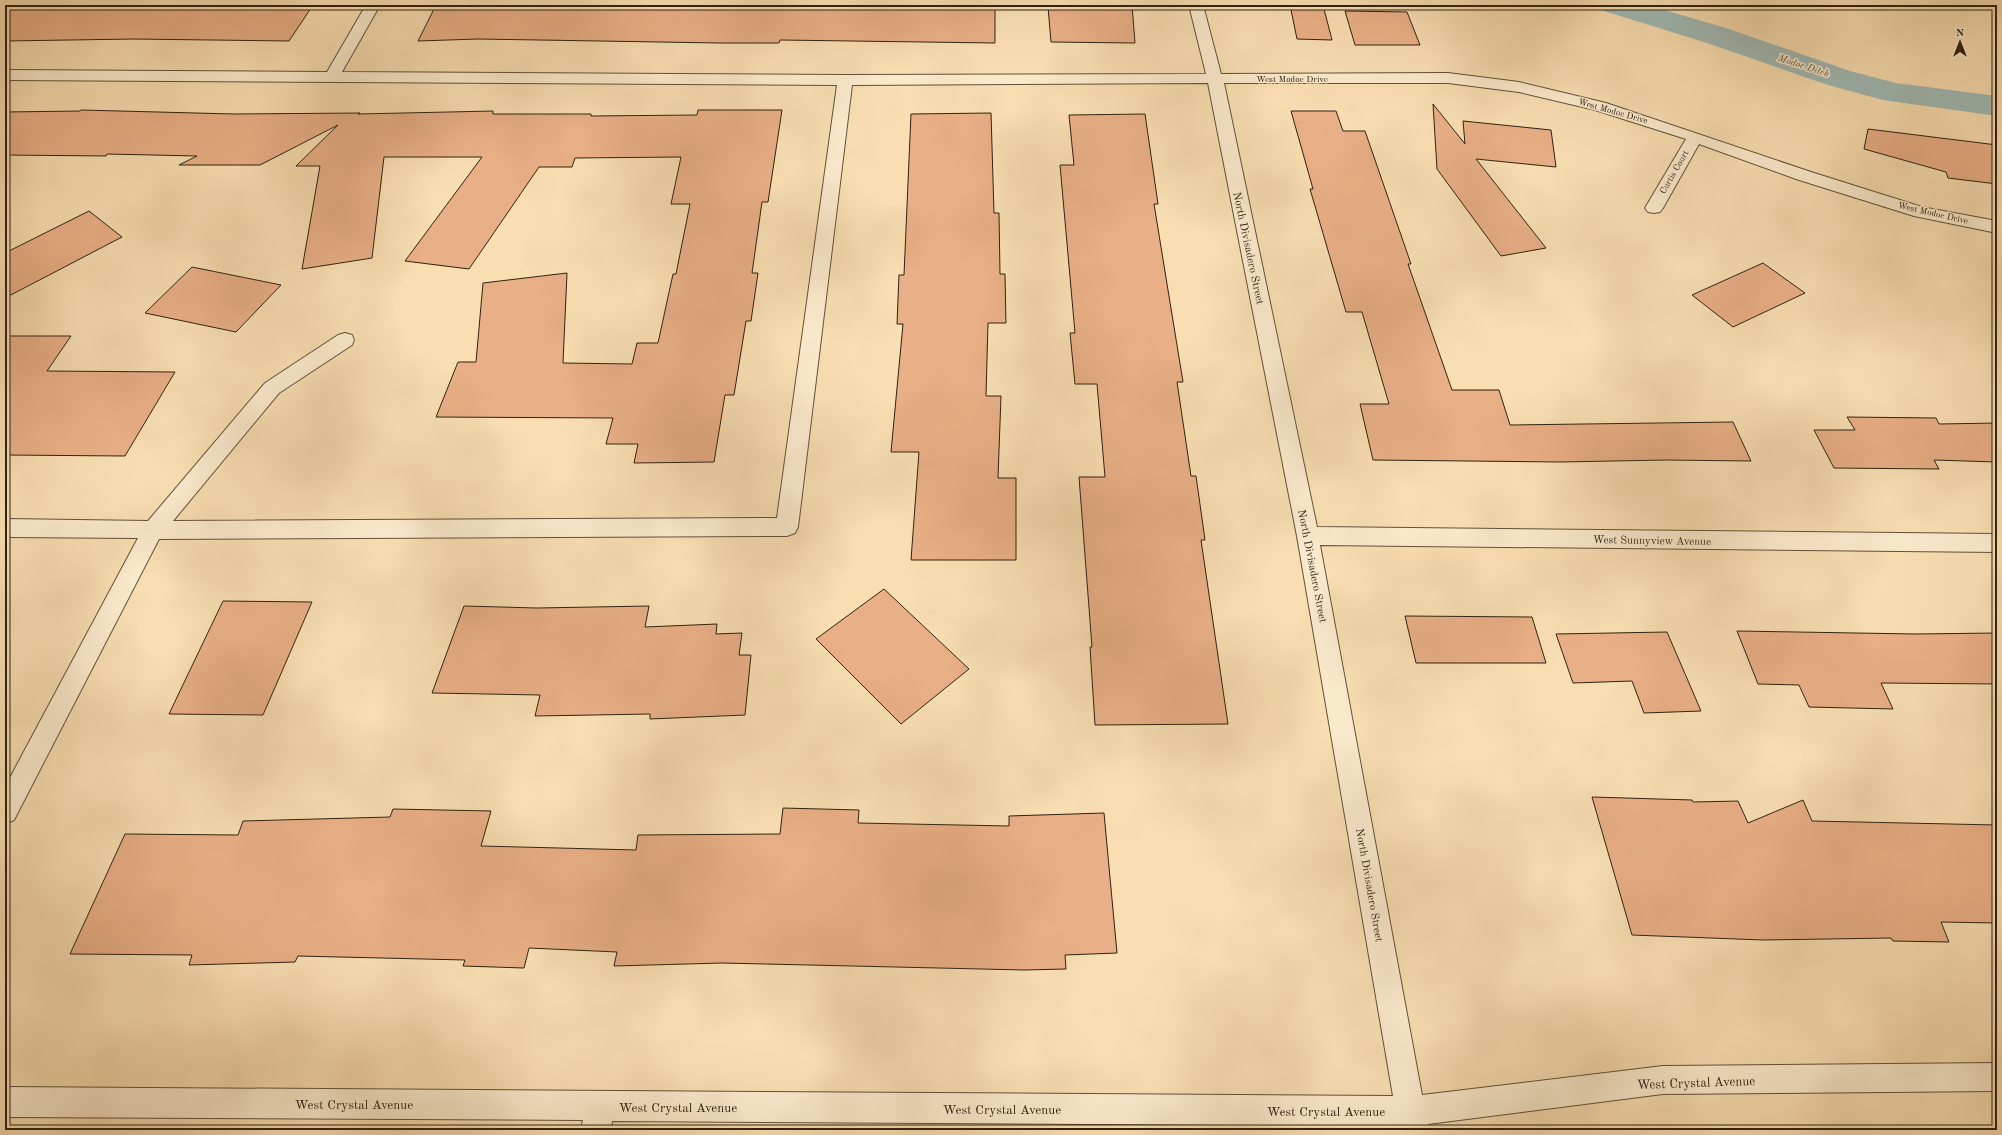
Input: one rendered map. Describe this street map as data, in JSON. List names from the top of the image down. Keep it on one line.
{"streets":{"street":["West Modoc Drive","Curtis Court","North Divisadero Street","West Sunnyview Avenue","West Crystal Avenue"]},"crossings":[["West Modoc Drive","Curtis Court"],["West Modoc Drive","North Divisadero Street"],["North Divisadero Street","West Sunnyview Avenue"],["North Divisadero Street","West Crystal Avenue"]],"water":["Modoc Ditch"],"north":"top"}
